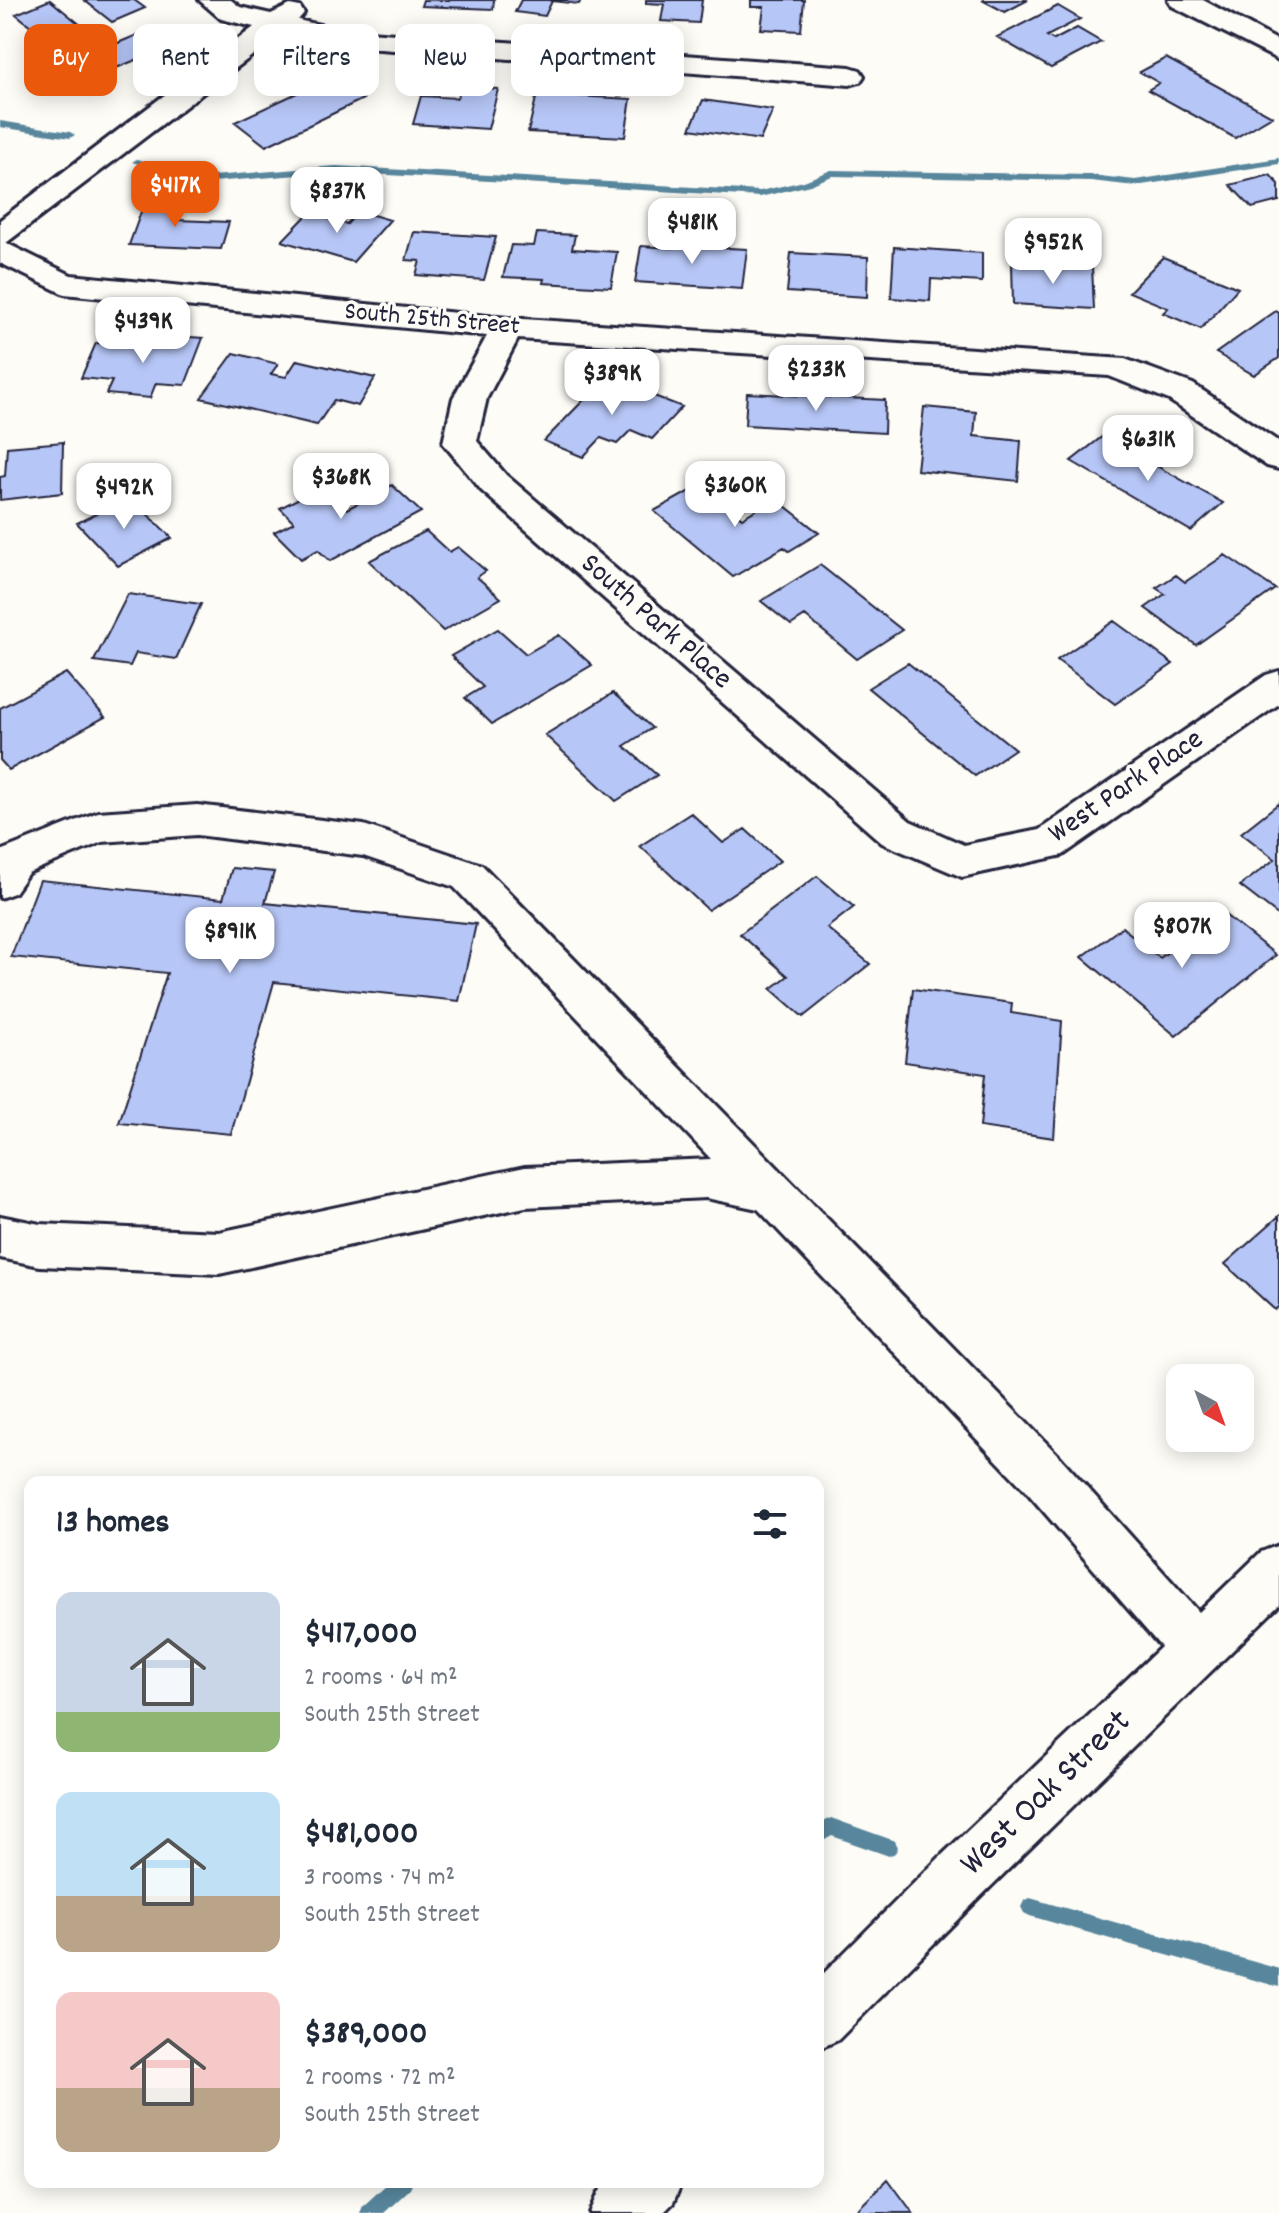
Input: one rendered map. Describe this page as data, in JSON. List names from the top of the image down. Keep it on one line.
{"streets":{"street":["South 25th Street","South Park Place","West Park Place","West Oak Street"]},"crossings":[["South 25th Street","South Park Place"],["South Park Place","West Park Place"]],"north":"bottom right","page":{"chip":["Buy","Rent","Filters","New","Apartment"],"price":["$417K","$837K","$481K","$952K","$439K","$233K","$389K","$631K","$368K","$360K","$492K","$807K","$891K"],"heading":"13 homes","list":[{"name":"$417,000","note":"2 rooms · 64 m² · South 25th Street"},{"name":"$481,000","note":"3 rooms · 74 m² · South 25th Street"},{"name":"$389,000","note":"2 rooms · 72 m² · South 25th Street"}]}}
